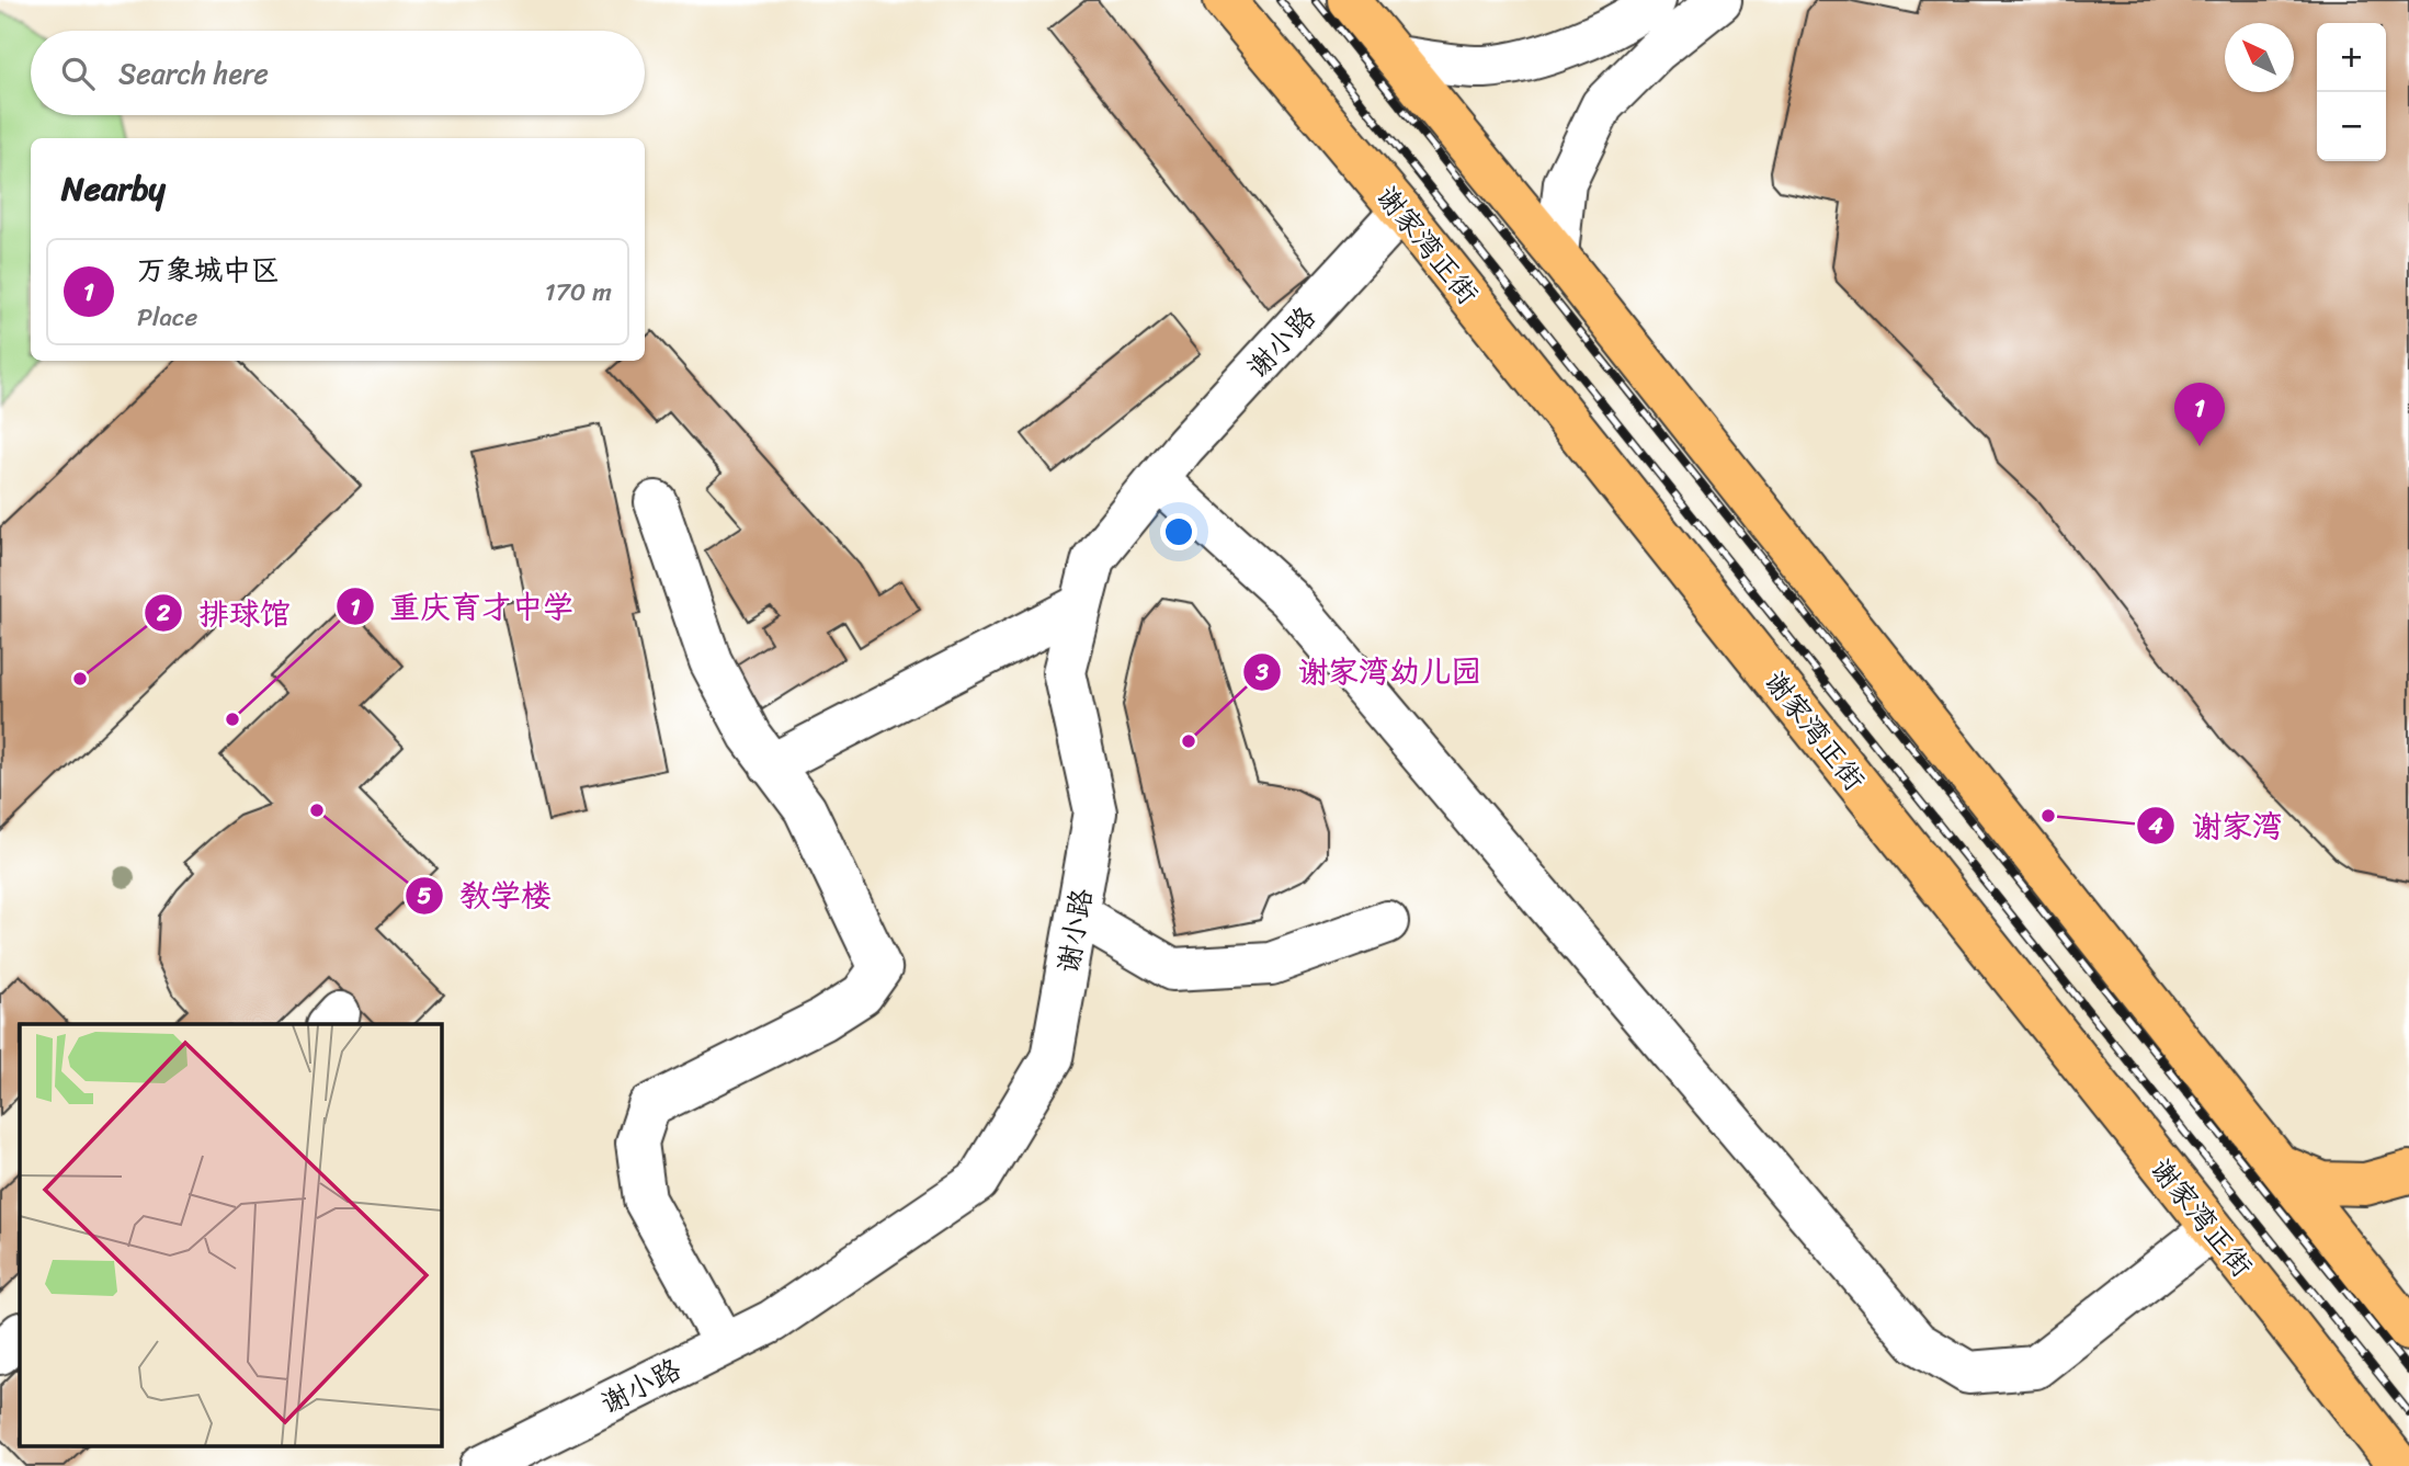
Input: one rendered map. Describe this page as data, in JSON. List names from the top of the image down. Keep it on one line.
{"streets":{"main road":["谢家湾正街"],"street":["谢小路"]},"crossings":[["谢家湾正街","谢小路"]],"places":["排球馆","重庆育才中学","谢家湾幼儿园","教学楼","谢家湾"],"north":"top left","page":{"map_buttons":["+","−"],"search":"Search here","heading":"Nearby","list":[{"mark":"1","name":"万象城中区","note":"Place","value":"170 m"}],"pins":"1"}}
